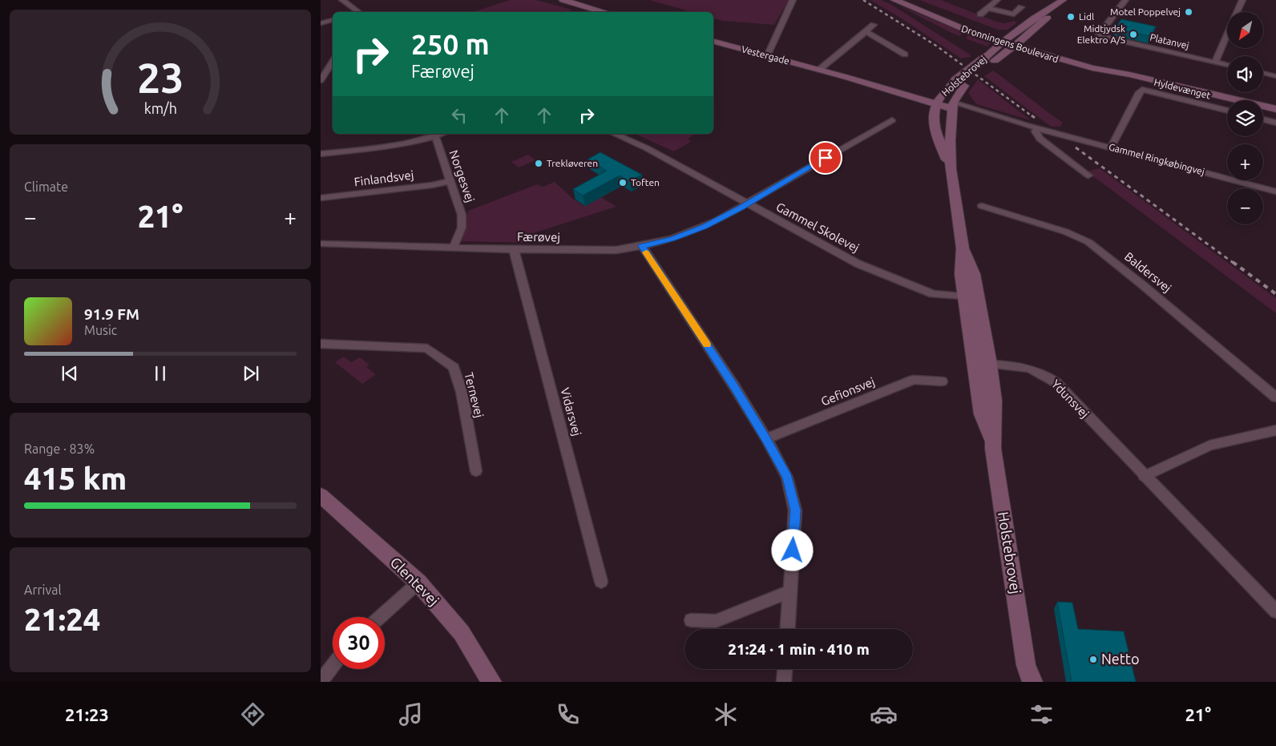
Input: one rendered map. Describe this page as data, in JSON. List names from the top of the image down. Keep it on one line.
{"streets":{"main road":["Dronningens Boulevard","Vestergade","Holstebrovej","Glentevej"],"street":["Platanvej","Hyldevænget","Gammel Ringkøbingvej","Norgesvej","Finlandsvej","Gammel Skolevej","Færøvej","Baldersvej","Gefionsvej","Ternevej","Ydunsvej","Vidarsvej"]},"crossings":[["Dronningens Boulevard","Holstebrovej"],["Vestergade","Holstebrovej"],["Vestergade","Gammel Ringkøbingvej"],["Holstebrovej","Gammel Ringkøbingvej"],["Holstebrovej","Gammel Skolevej"],["Holstebrovej","Ydunsvej"],["Hyldevænget","Gammel Ringkøbingvej"],["Norgesvej","Finlandsvej"],["Norgesvej","Færøvej"],["Gammel Skolevej","Færøvej"],["Færøvej","Vidarsvej"]],"places":["Motel Poppelvej","Lidl","Midtjydsk Elektro A/S","Trekløveren","Toften","Netto"],"north":"bottom left","page":{"map_buttons":["+","−"],"turn":["250 m","Færøvej"],"tile":["Climate",["Range · 83%","415 km"],["Arrival","21:24"]],"heat":["−","21°","+"],"song":["91.9 FM","Music"],"limit":"30","trip":"21:24 · 1 min · 410 m","tabs":["21:23","21°"],"gauge":["23","km/h"]}}
